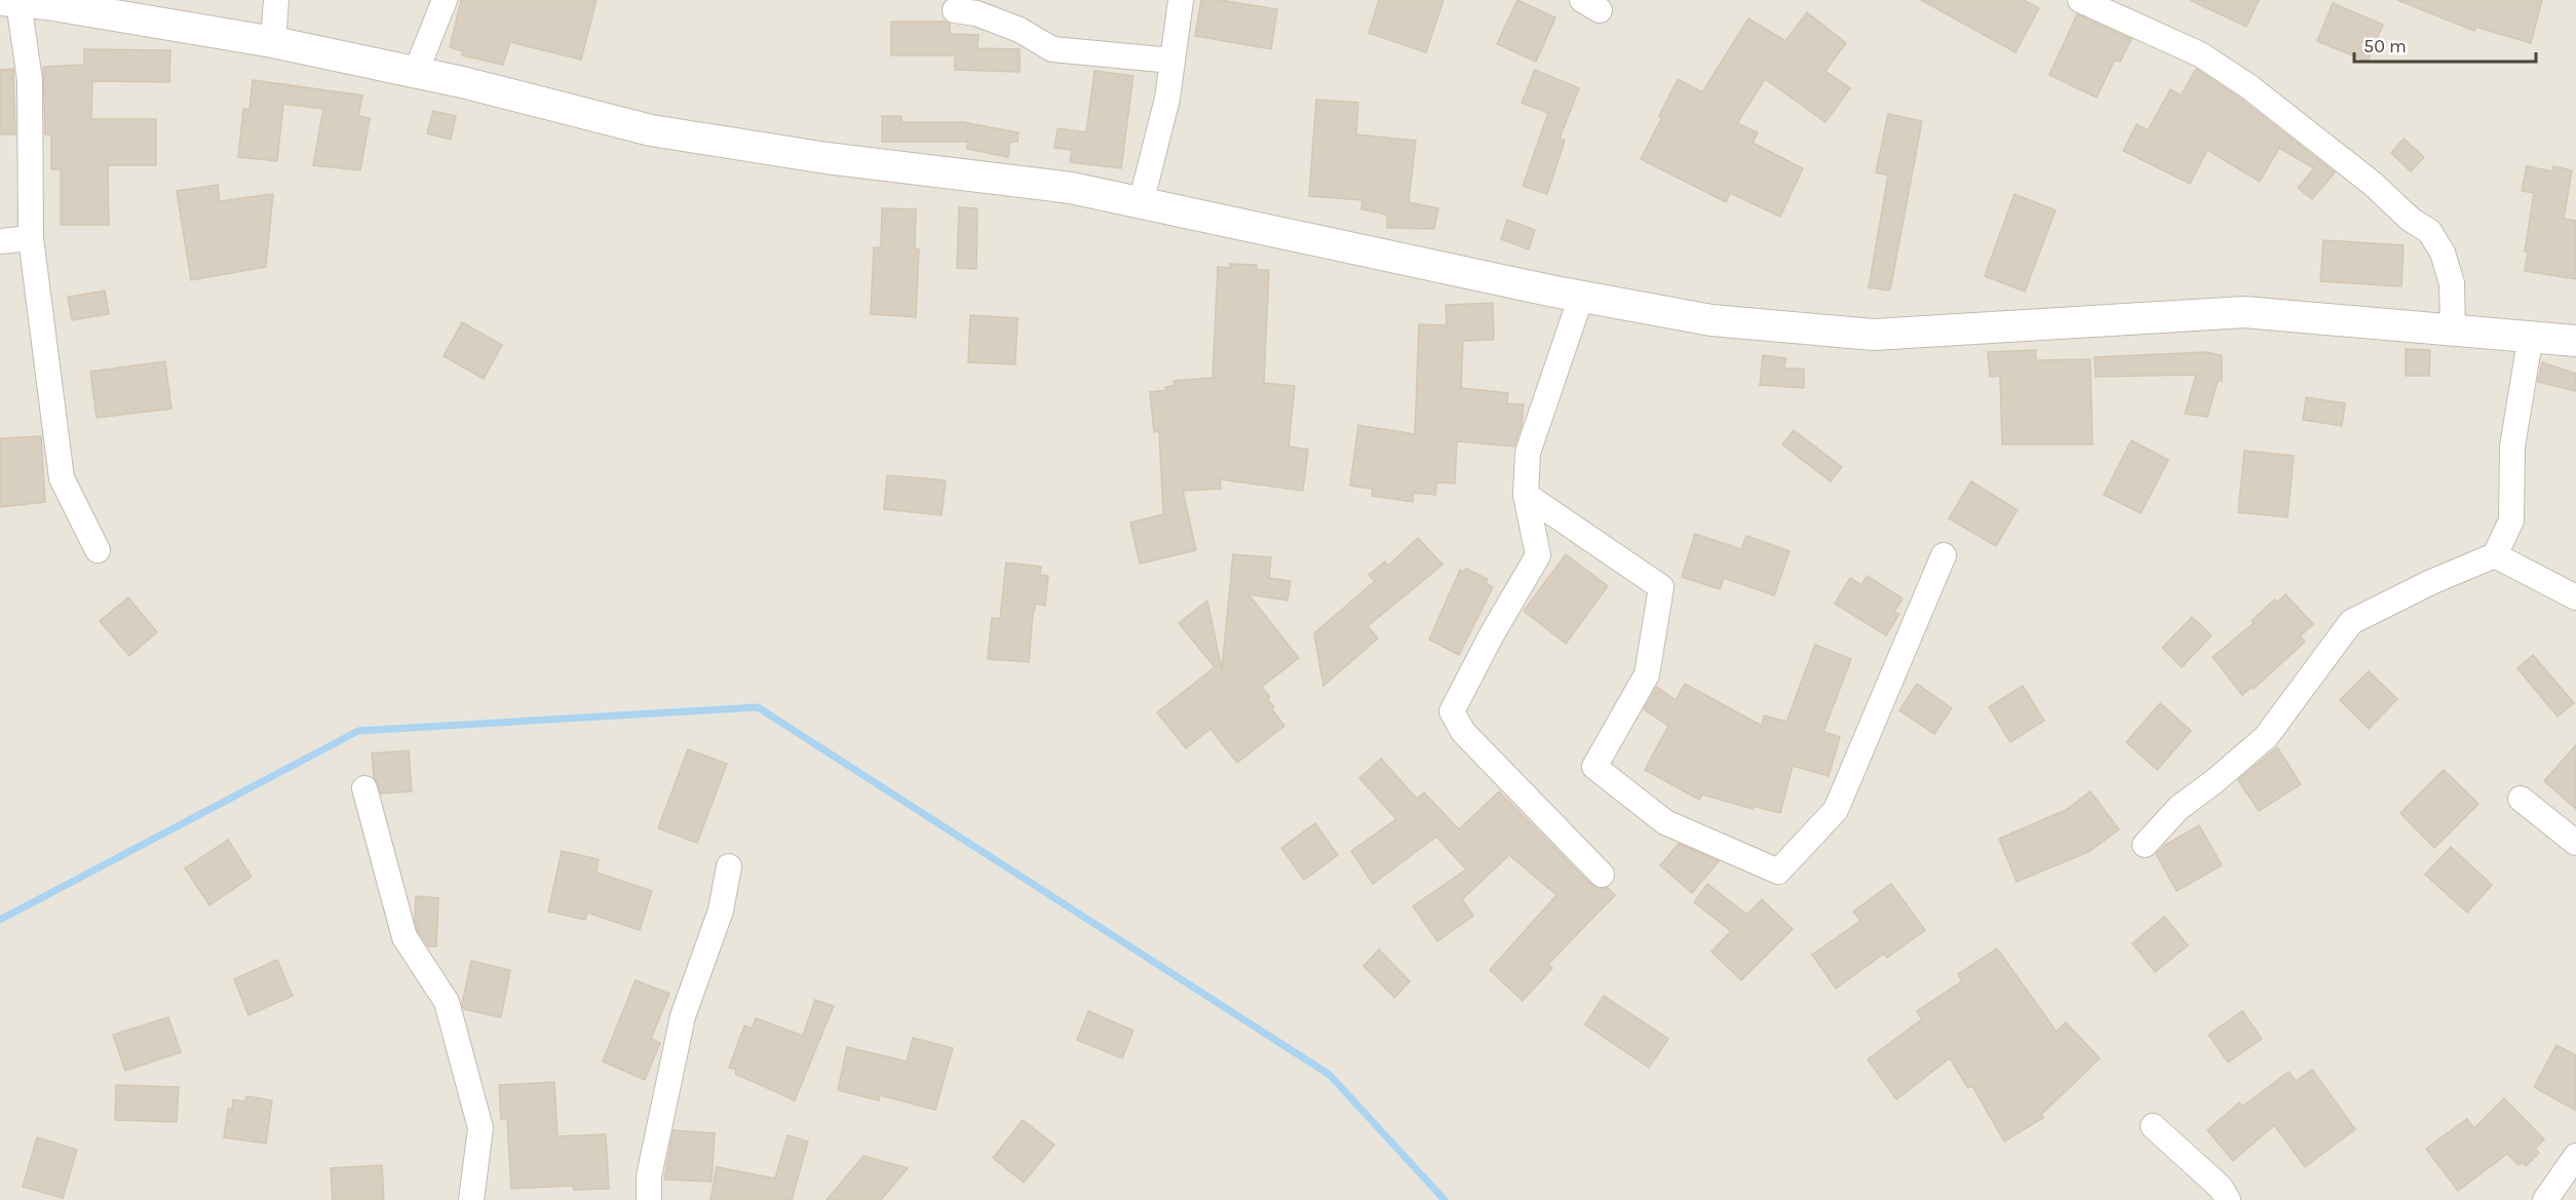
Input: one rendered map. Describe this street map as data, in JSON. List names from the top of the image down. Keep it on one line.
{"scale_bar":"50 m"}
